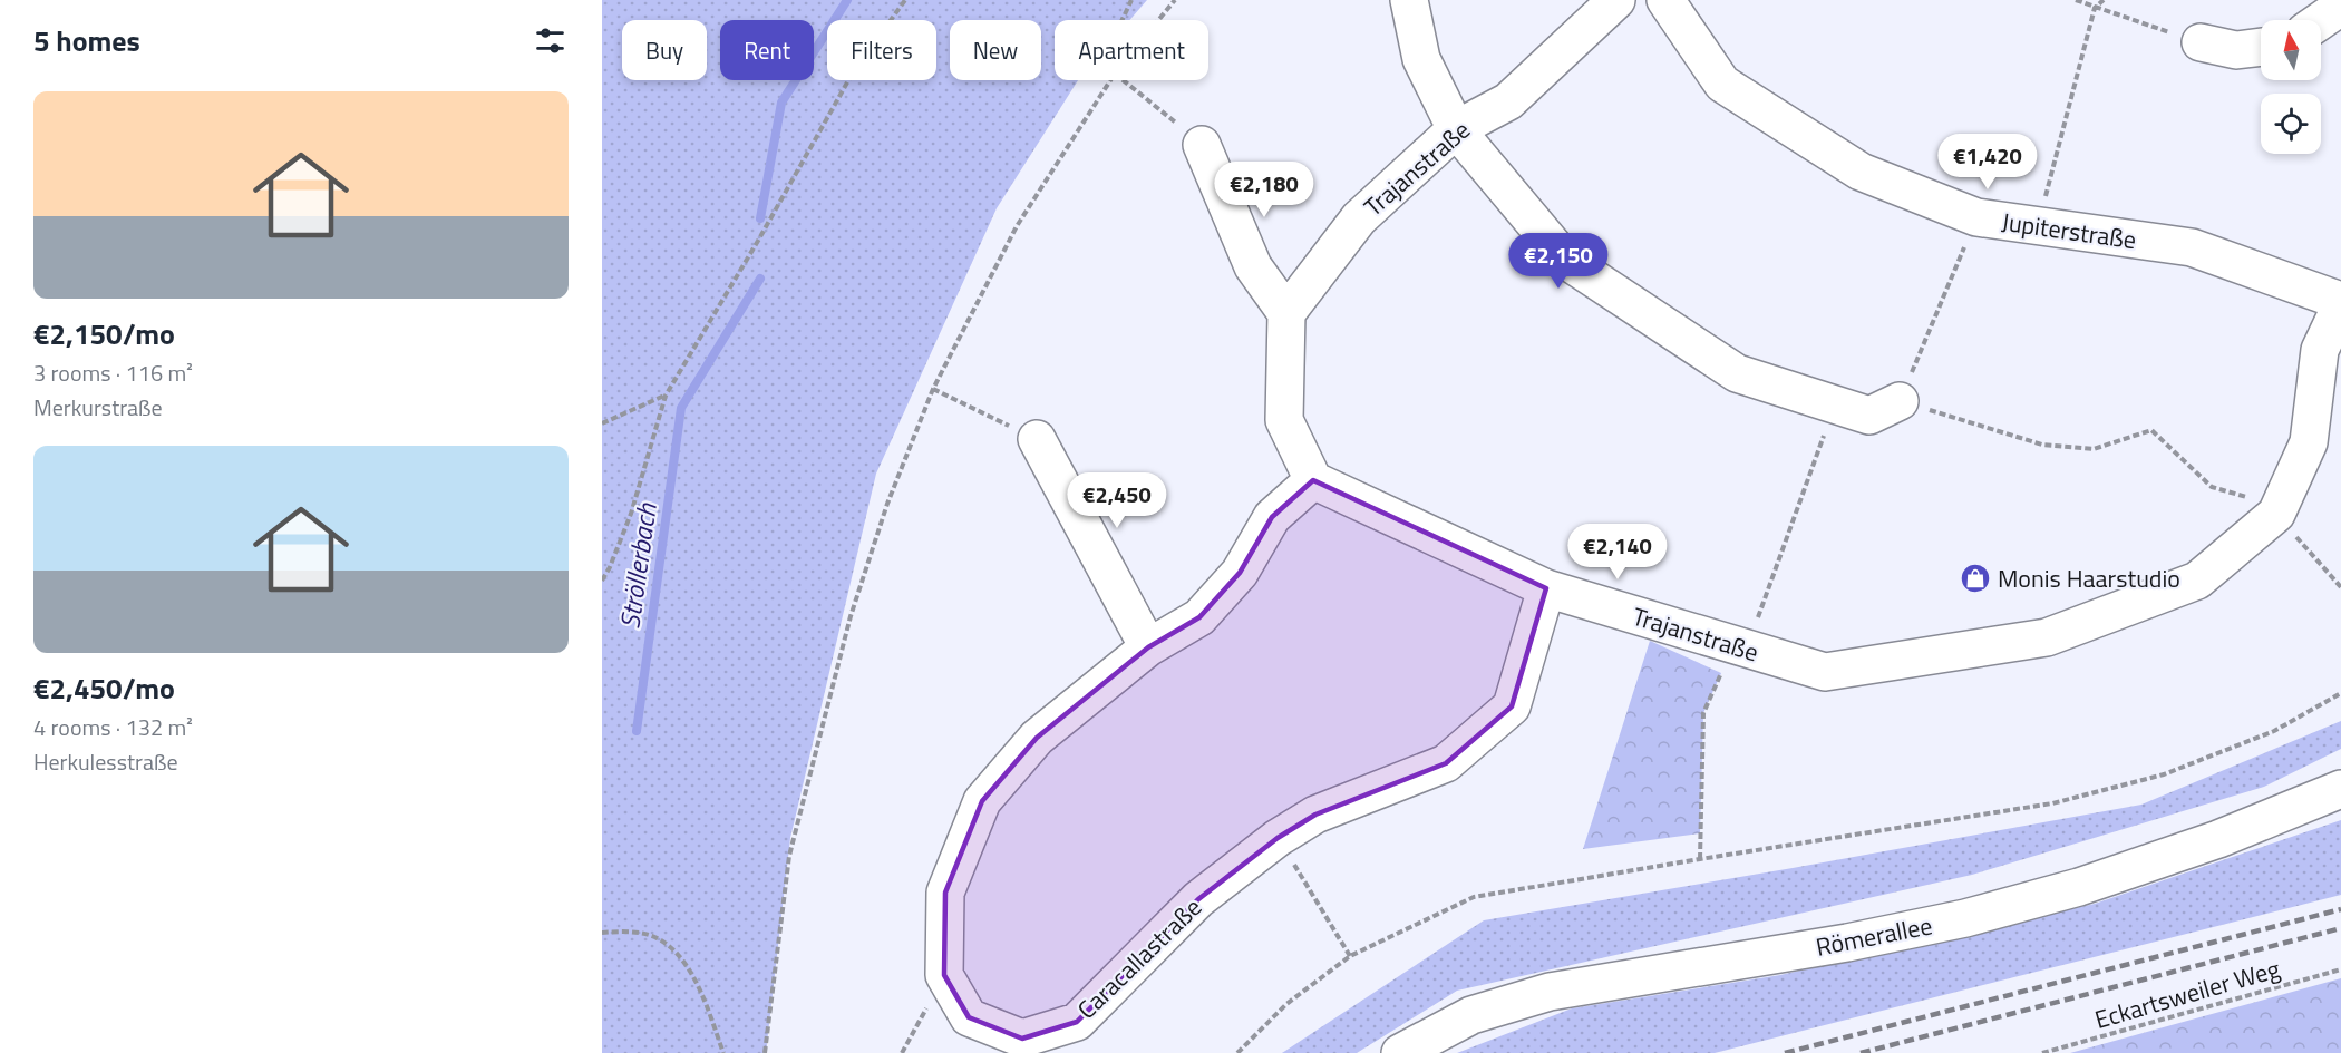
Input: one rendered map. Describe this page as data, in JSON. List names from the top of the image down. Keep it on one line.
{"streets":{"street":["Trajanstraße","Jupiterstraße","Römerallee","Caracallastraße"],"path":["Eckartsweiler Weg"]},"crossings":[["Trajanstraße","Jupiterstraße"],["Trajanstraße","Caracallastraße"]],"water":["Ströllerbach"],"places":{"shop":["Monis Haarstudio"]},"north":"top","page":{"heading":"5 homes","chip":["Buy","Rent","Filters","New","Apartment"],"list":[{"name":"€2,150/mo","note":"3 rooms · 116 m² · Merkurstraße"},{"name":"€2,450/mo","note":"4 rooms · 132 m² · Herkulesstraße"}],"price":["€1,420","€2,180","€2,150","€2,450","€2,140"]}}
